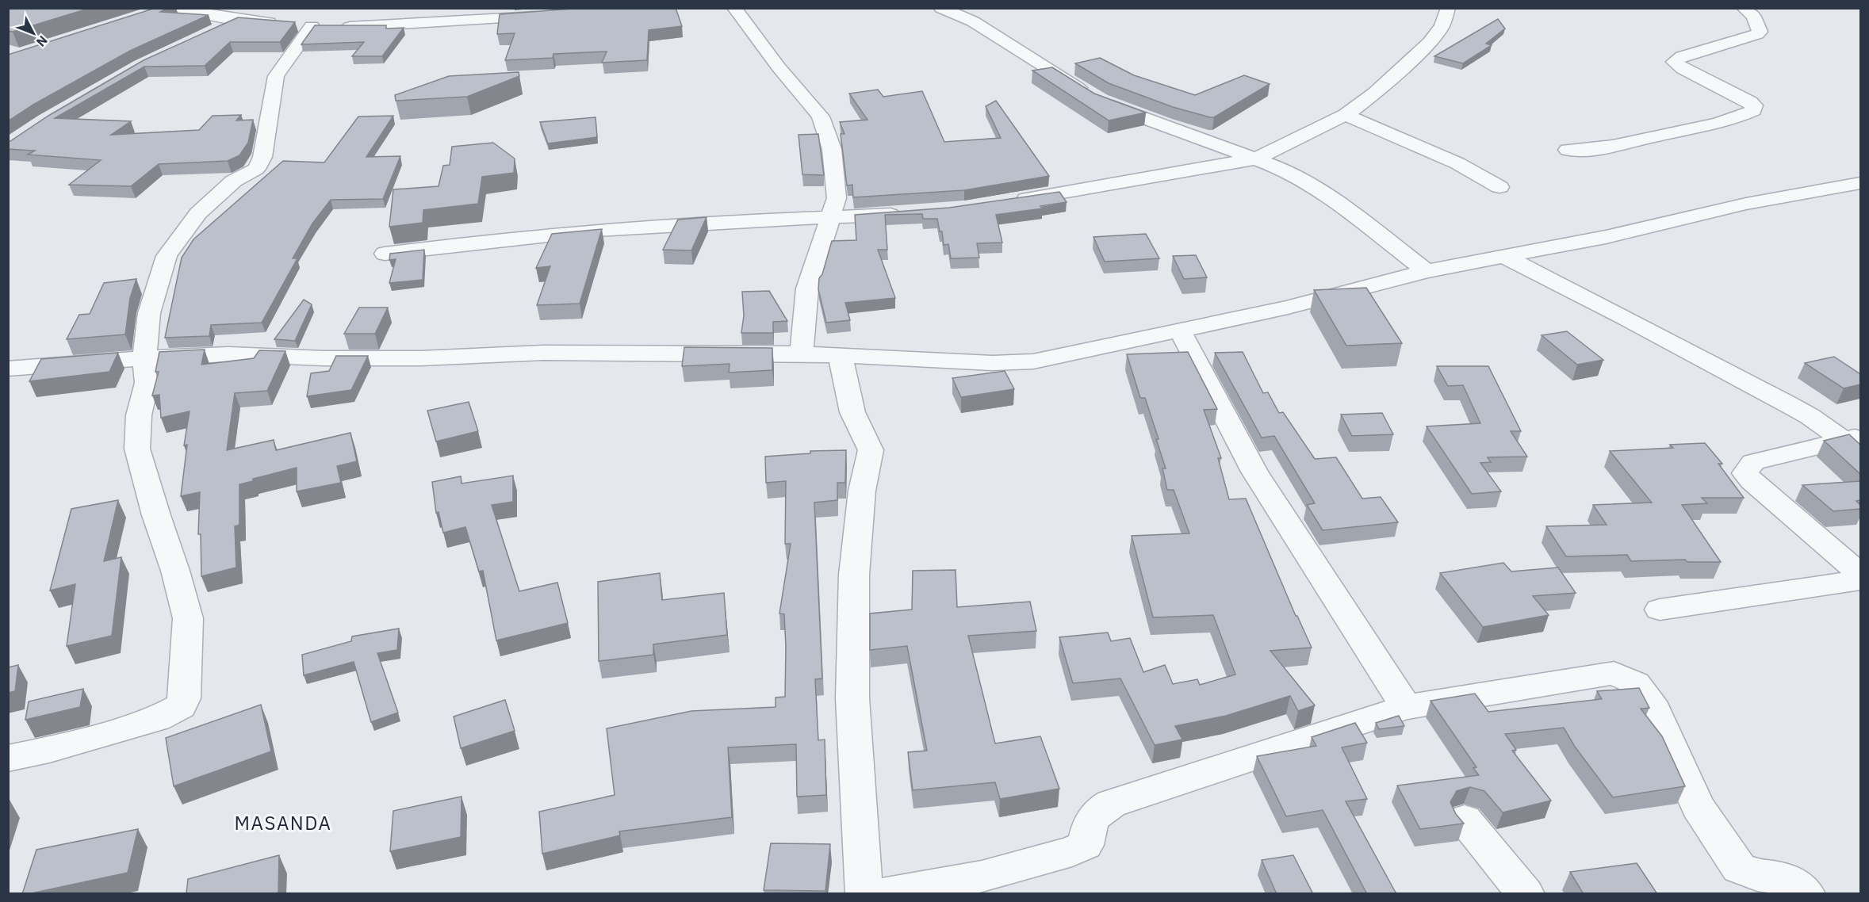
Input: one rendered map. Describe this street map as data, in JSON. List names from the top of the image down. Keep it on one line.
{"districts":["MASANDA"],"north":"bottom right"}
